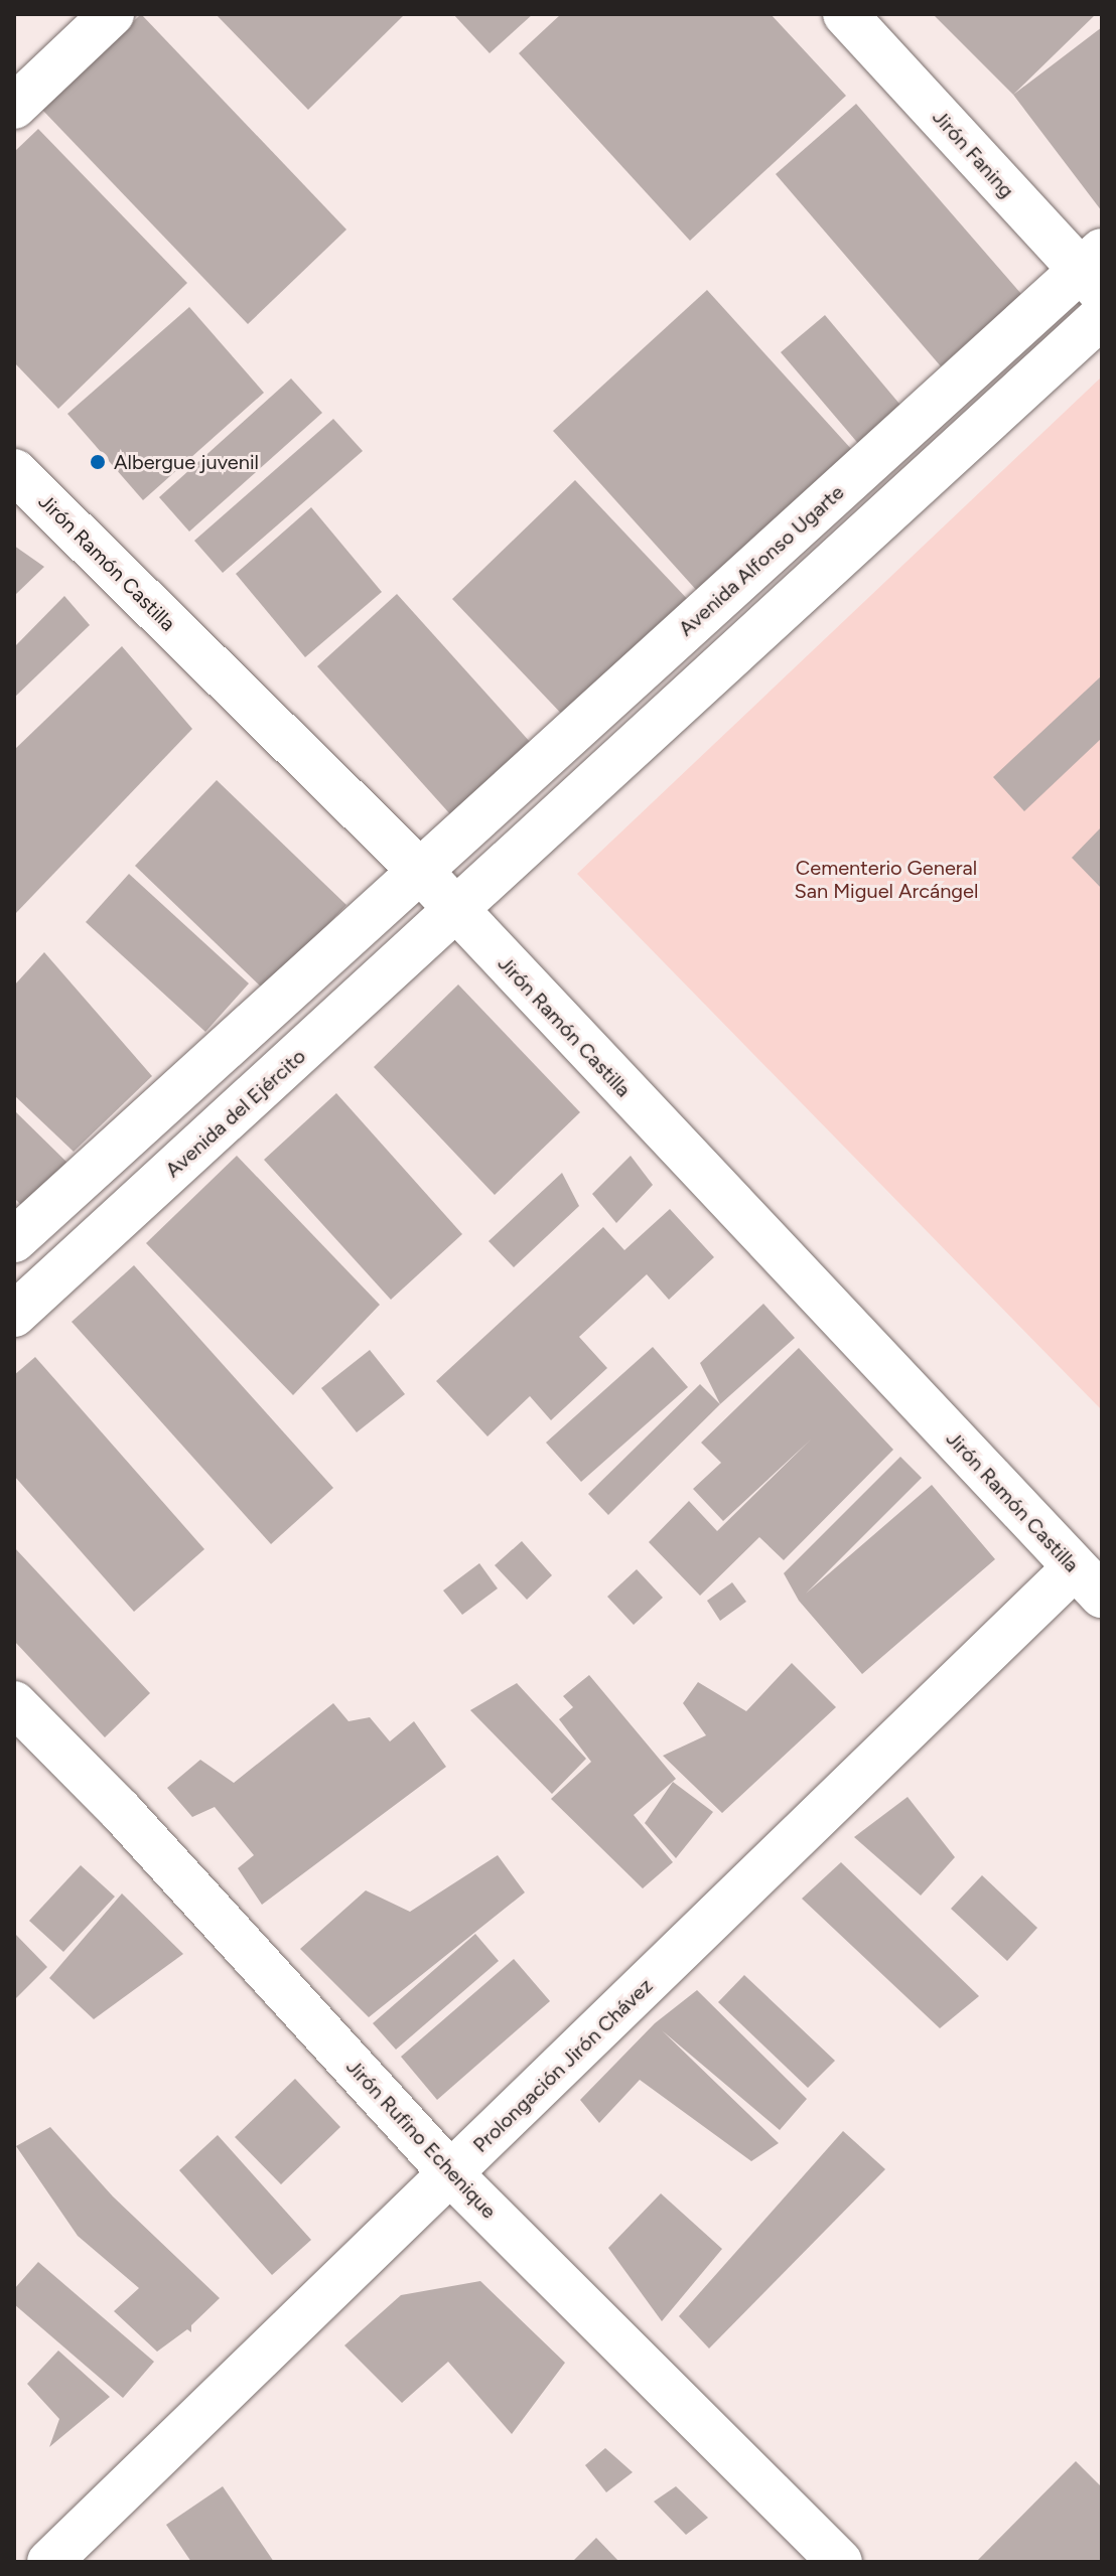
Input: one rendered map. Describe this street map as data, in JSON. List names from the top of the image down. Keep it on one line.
{"streets":{"street":["Jirón Faning","Avenida Alfonso Ugarte","Jirón Ramón Castilla","Avenida del Ejército","Prolongación Jirón Chávez","Jirón Rufino Echenique"]},"crossings":[["Jirón Faning","Avenida Alfonso Ugarte"],["Avenida Alfonso Ugarte","Jirón Ramón Castilla"],["Jirón Ramón Castilla","Avenida del Ejército"],["Jirón Ramón Castilla","Prolongación Jirón Chávez"],["Prolongación Jirón Chávez","Jirón Rufino Echenique"]],"parks":["Cementerio General San Miguel Arcángel"],"places":["Albergue juvenil"]}
